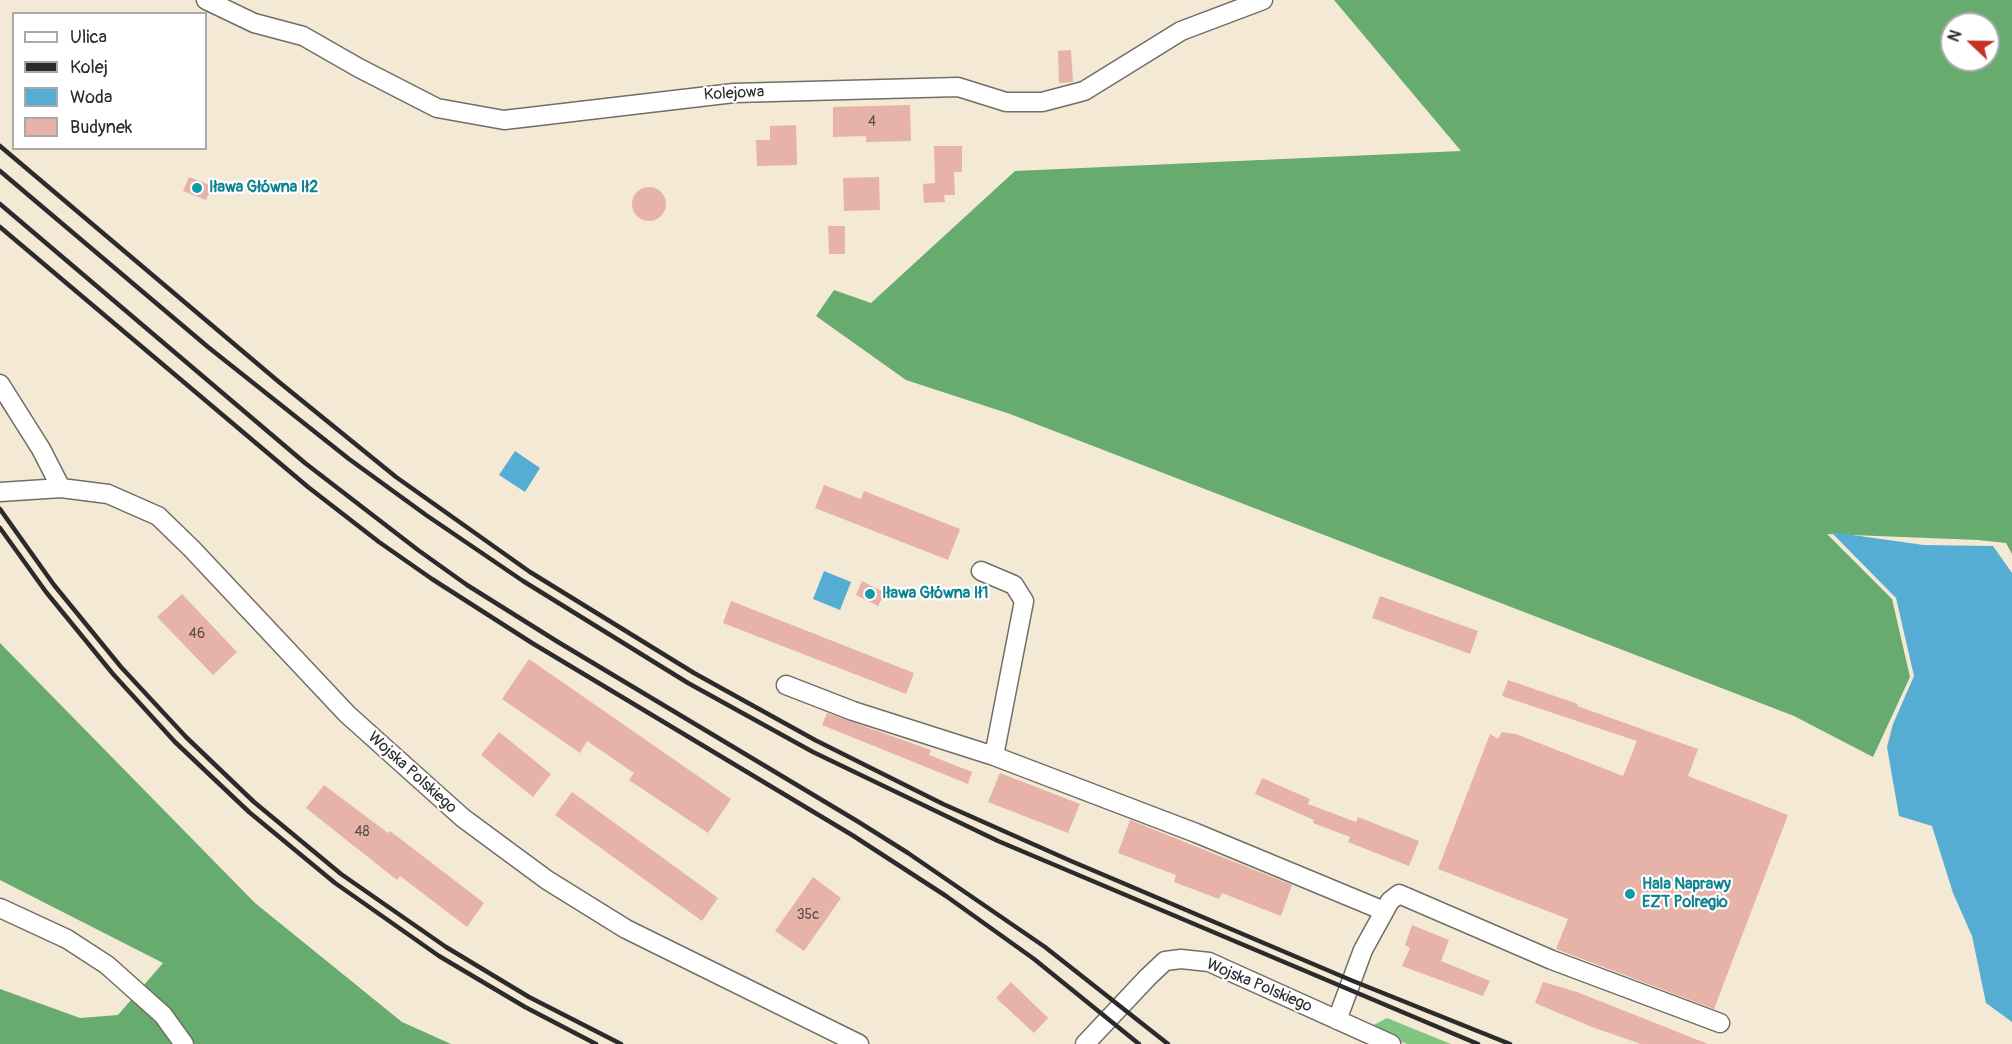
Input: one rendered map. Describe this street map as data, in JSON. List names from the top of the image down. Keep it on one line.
{"streets":{"street":["Kolejowa","Wojska Polskiego"]},"places":["Iława Główna Ił2","Iława Główna Ił1","Hala Naprawy EZT Polregio"],"house_numbers":["4","46","48","35c"],"legend":["Ulica","Kolej","Woda","Budynek"],"north":"left"}
